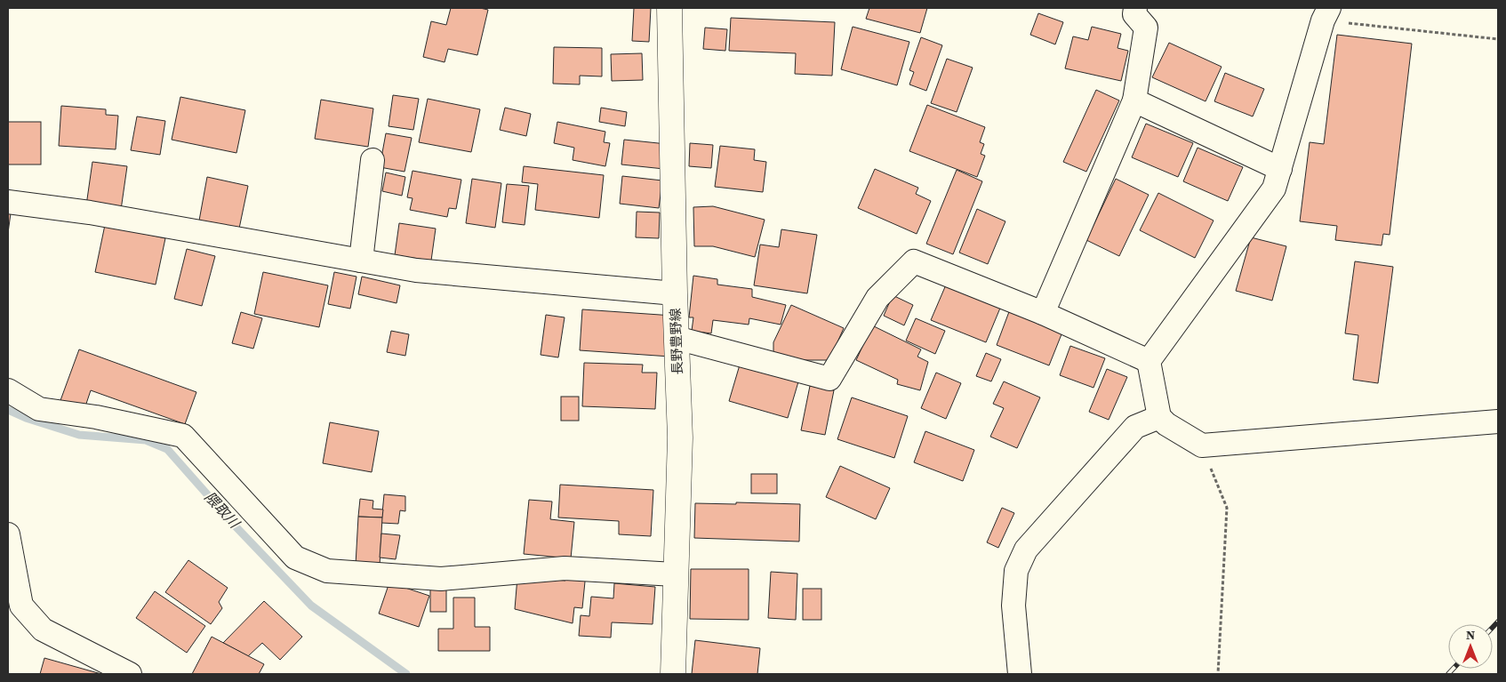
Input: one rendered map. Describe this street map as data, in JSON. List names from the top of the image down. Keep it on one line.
{"streets":{"main road":["長野豊野線"]},"water":["隈取川"],"north":"top"}
